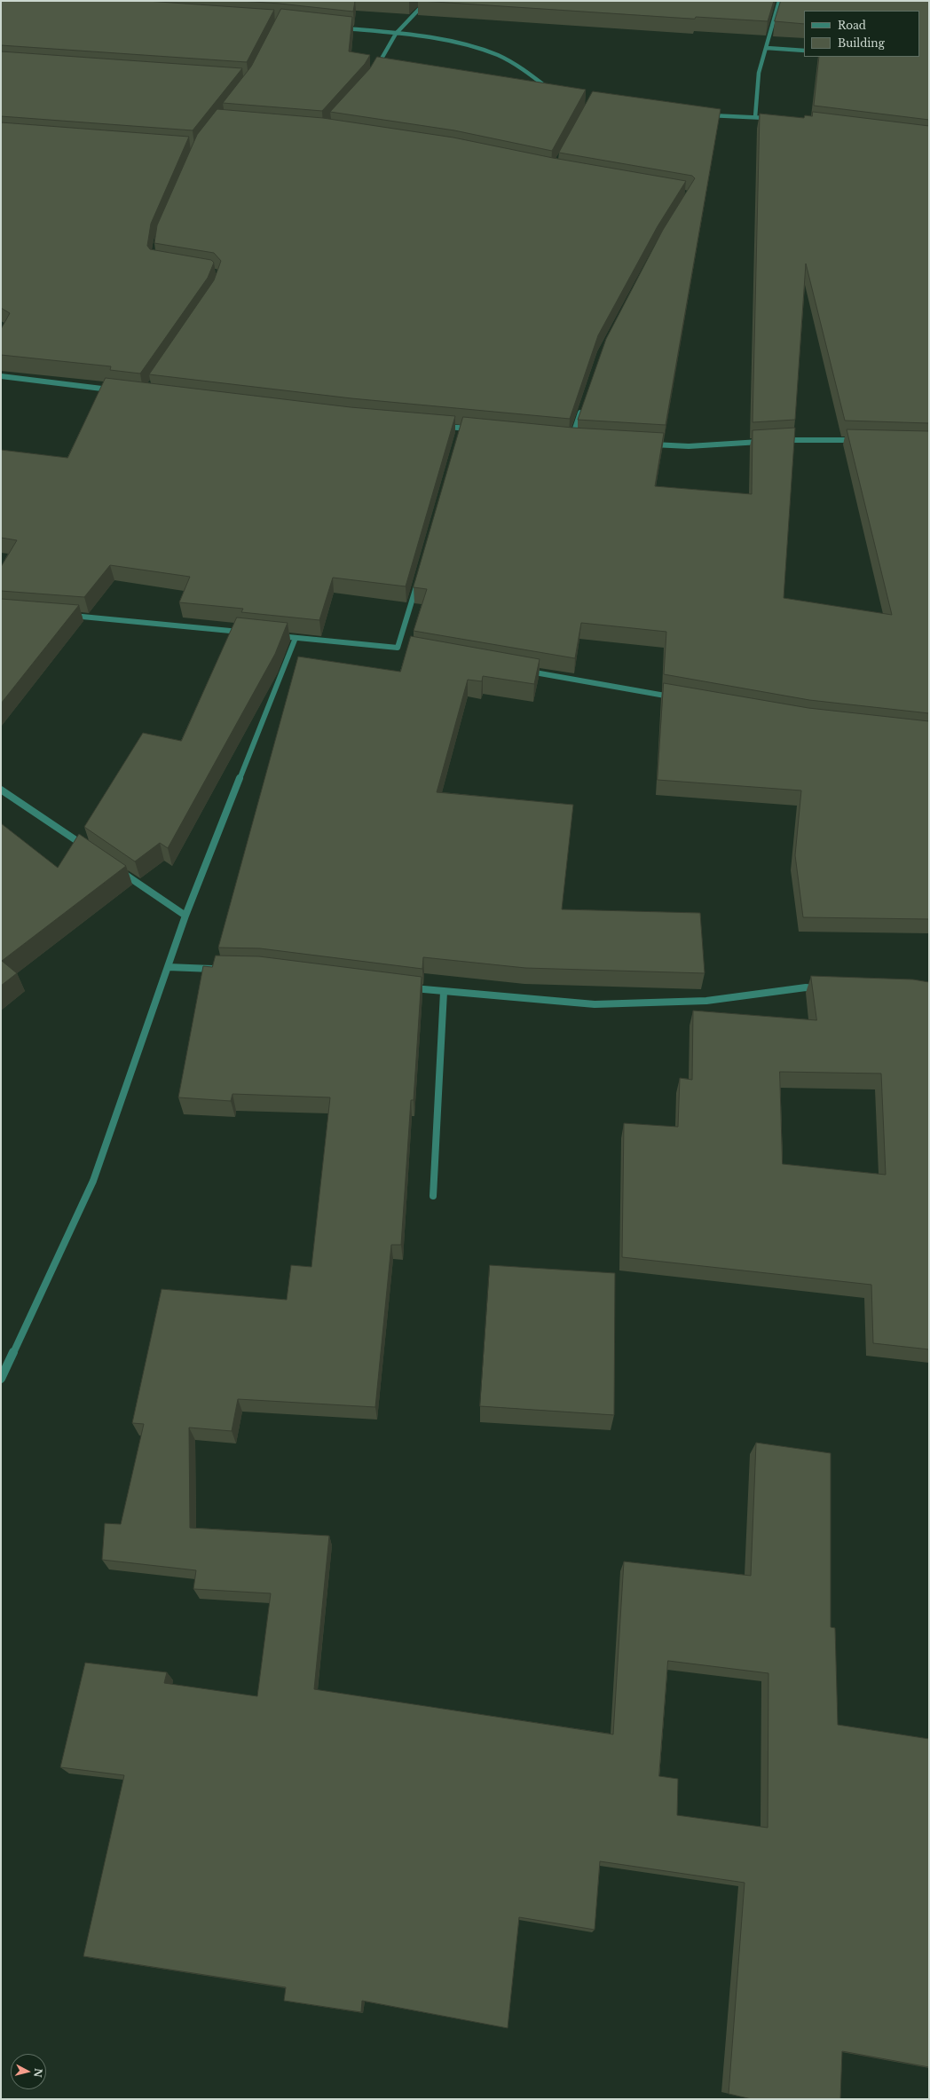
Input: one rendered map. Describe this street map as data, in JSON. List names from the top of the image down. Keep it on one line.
{"legend":["Road","Building"],"north":"right"}
